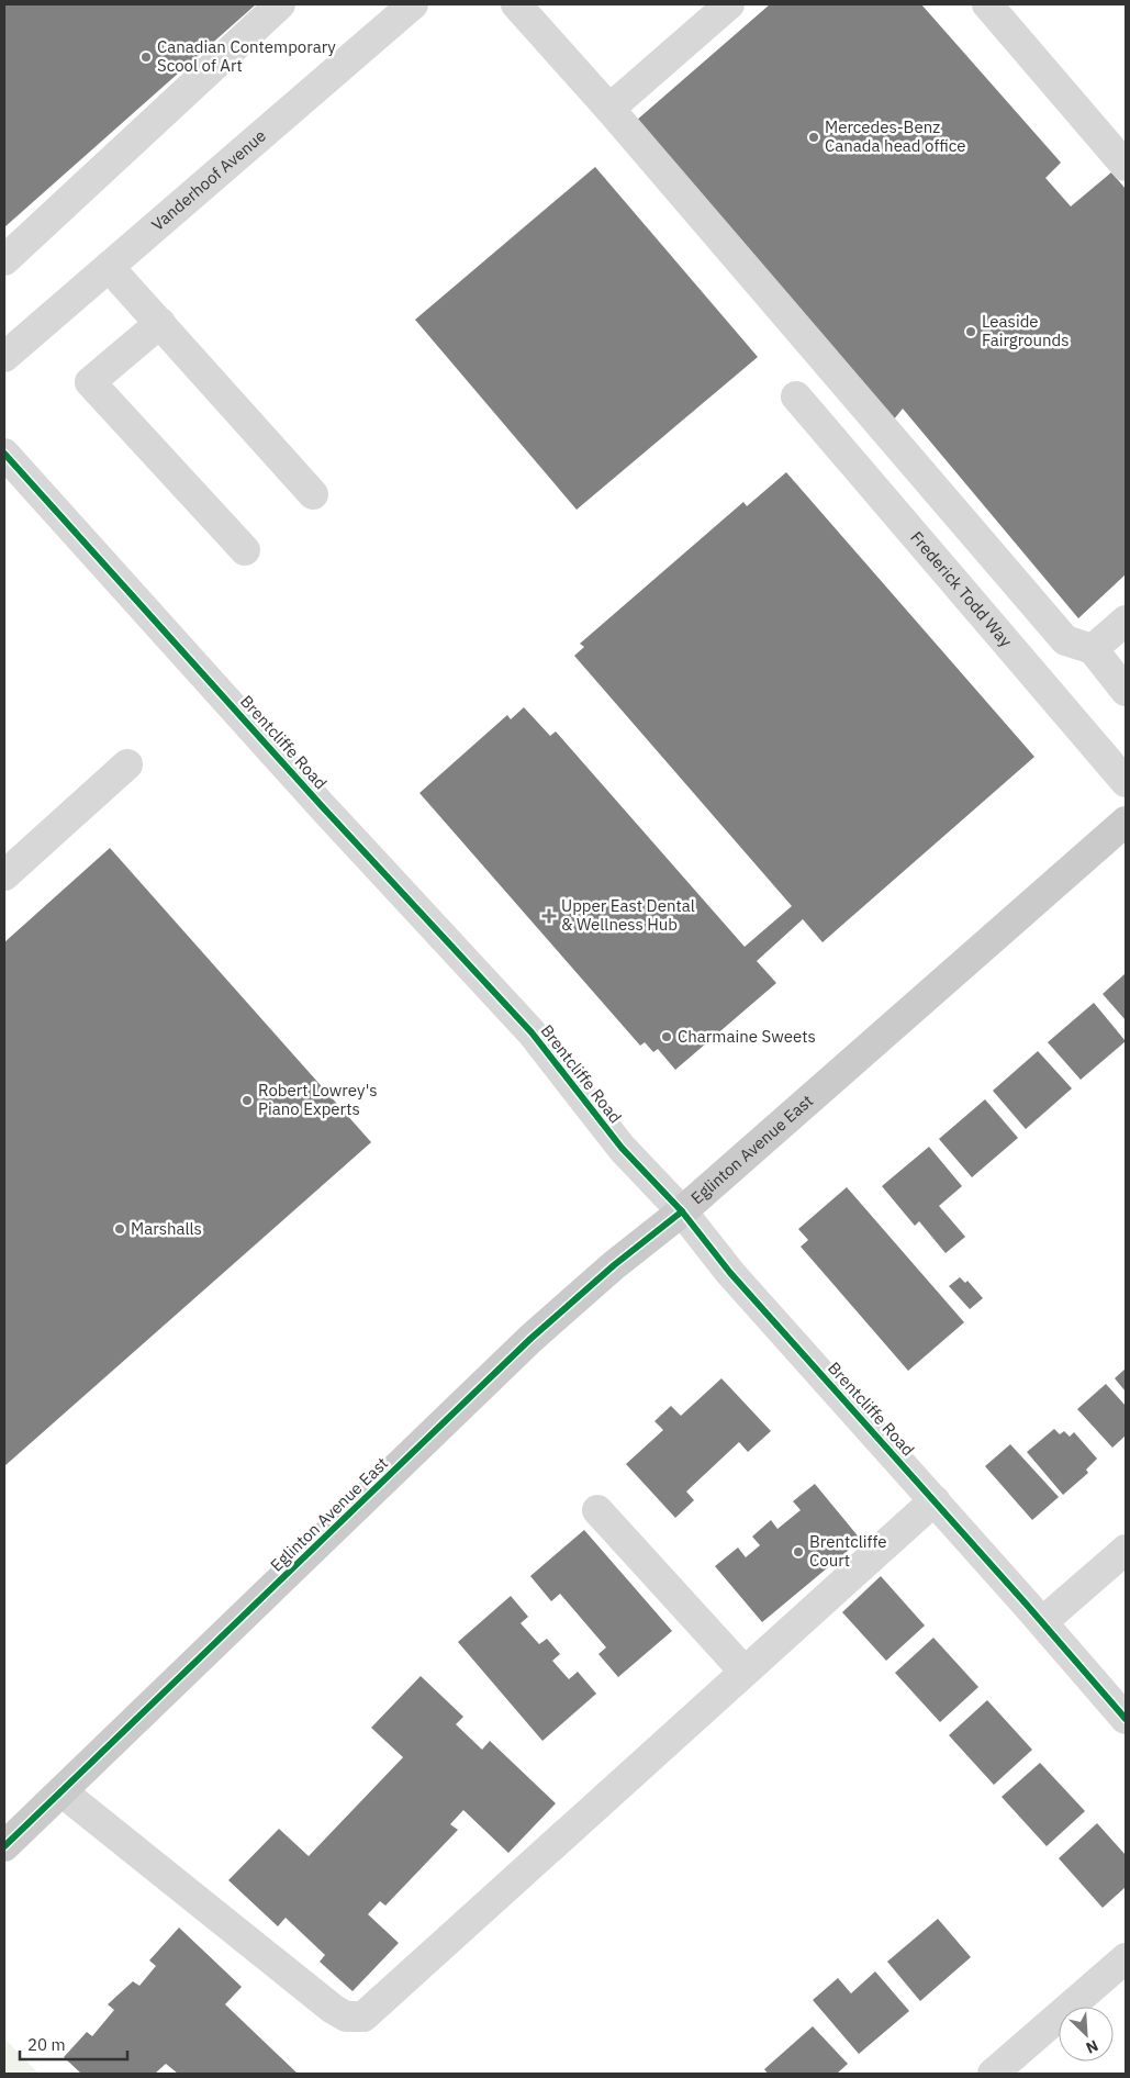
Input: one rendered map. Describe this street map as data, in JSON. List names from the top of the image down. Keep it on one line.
{"streets":{"main road":["Eglinton Avenue East"],"street":["Vanderhoof Avenue","Frederick Todd Way","Brentcliffe Road"]},"crossings":[["Brentcliffe Road","Eglinton Avenue East"]],"places":{"other":["Canadian Contemporary Scool of Art","Mercedes-Benz Canada head office","Leaside Fairgrounds","Charmaine Sweets","Robert Lowrey's Piano Experts","Marshalls","Brentcliffe Court"],"health":["Upper East Dental & Wellness Hub"]},"scale_bar":"20 m","north":"bottom right"}
